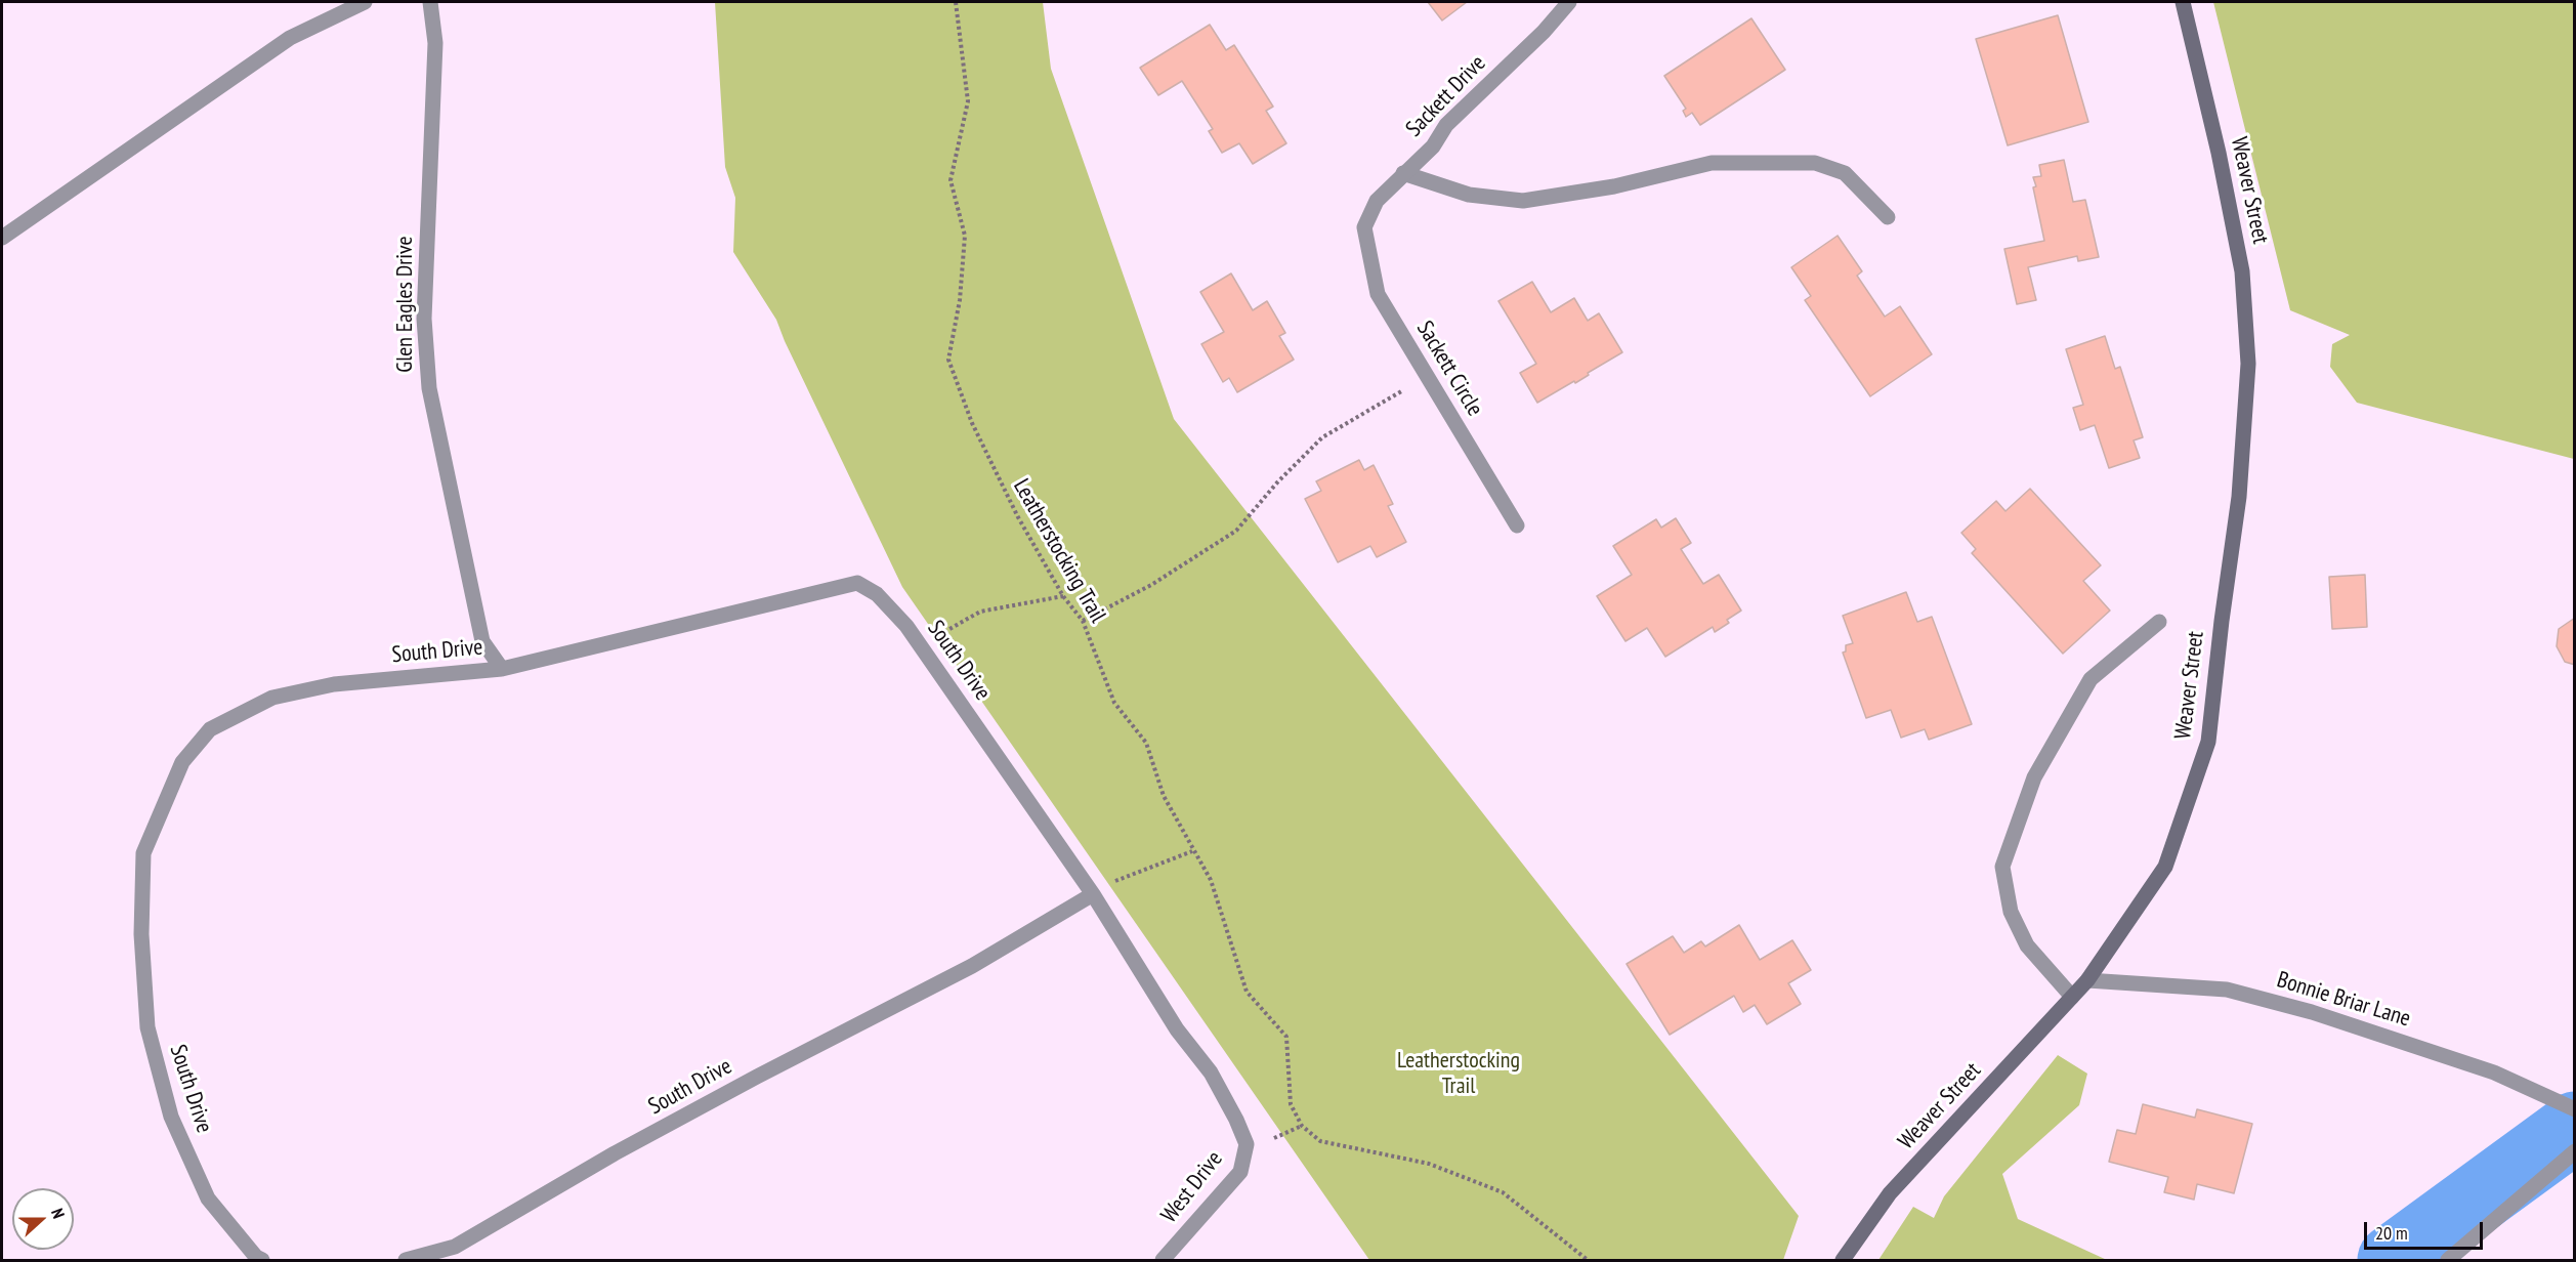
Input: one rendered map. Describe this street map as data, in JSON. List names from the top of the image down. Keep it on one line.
{"streets":{"main road":["Weaver Street"],"street":["Sackett Drive","Glen Eagles Drive","Sackett Circle","South Drive","Bonnie Briar Lane","West Drive"],"path":["Leatherstocking Trail"]},"crossings":[["Sackett Drive","Sackett Circle"],["Weaver Street","Bonnie Briar Lane"],["Glen Eagles Drive","South Drive"],["South Drive","West Drive"]],"parks":["Leatherstocking Trail"],"scale_bar":"20 m","north":"right"}
